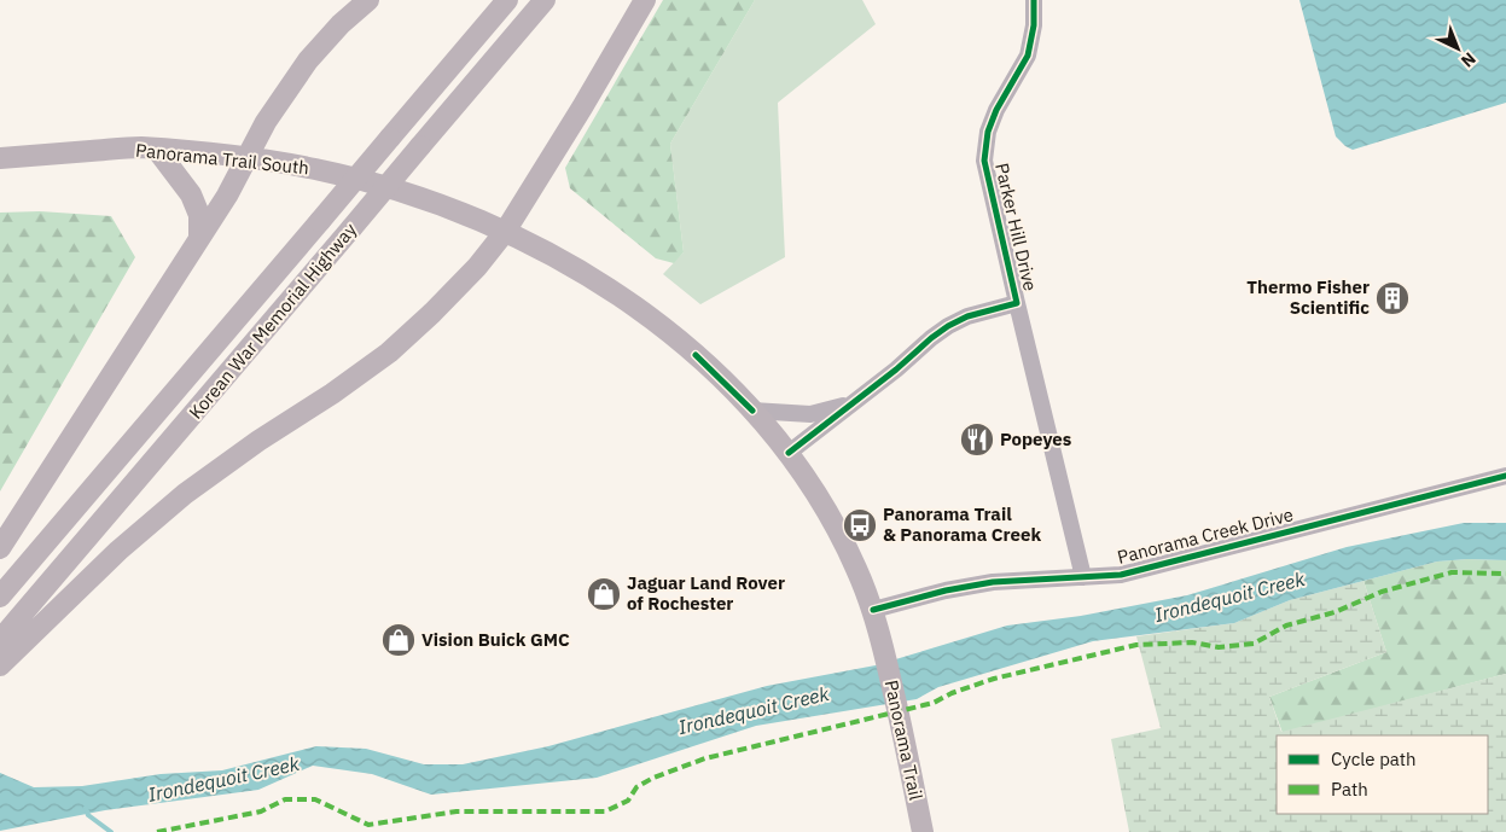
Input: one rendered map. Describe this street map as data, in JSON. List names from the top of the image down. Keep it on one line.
{"streets":{"main road":["Panorama Trail South","Korean War Memorial Highway","Panorama Trail"],"street":["Parker Hill Drive","Panorama Creek Drive"]},"crossings":[["Panorama Trail South","Parker Hill Drive"],["Panorama Trail South","Panorama Creek Drive"],["Panorama Trail South","Panorama Trail"],["Parker Hill Drive","Panorama Creek Drive"]],"water":["Irondequoit Creek"],"places":{"building":["Thermo Fisher Scientific"],"restaurant":["Popeyes"],"bus stop":["Panorama Trail & Panorama Creek"],"shop":["Jaguar Land Rover of Rochester","Vision Buick GMC"]},"legend":["Cycle path","Path"],"north":"bottom right"}
